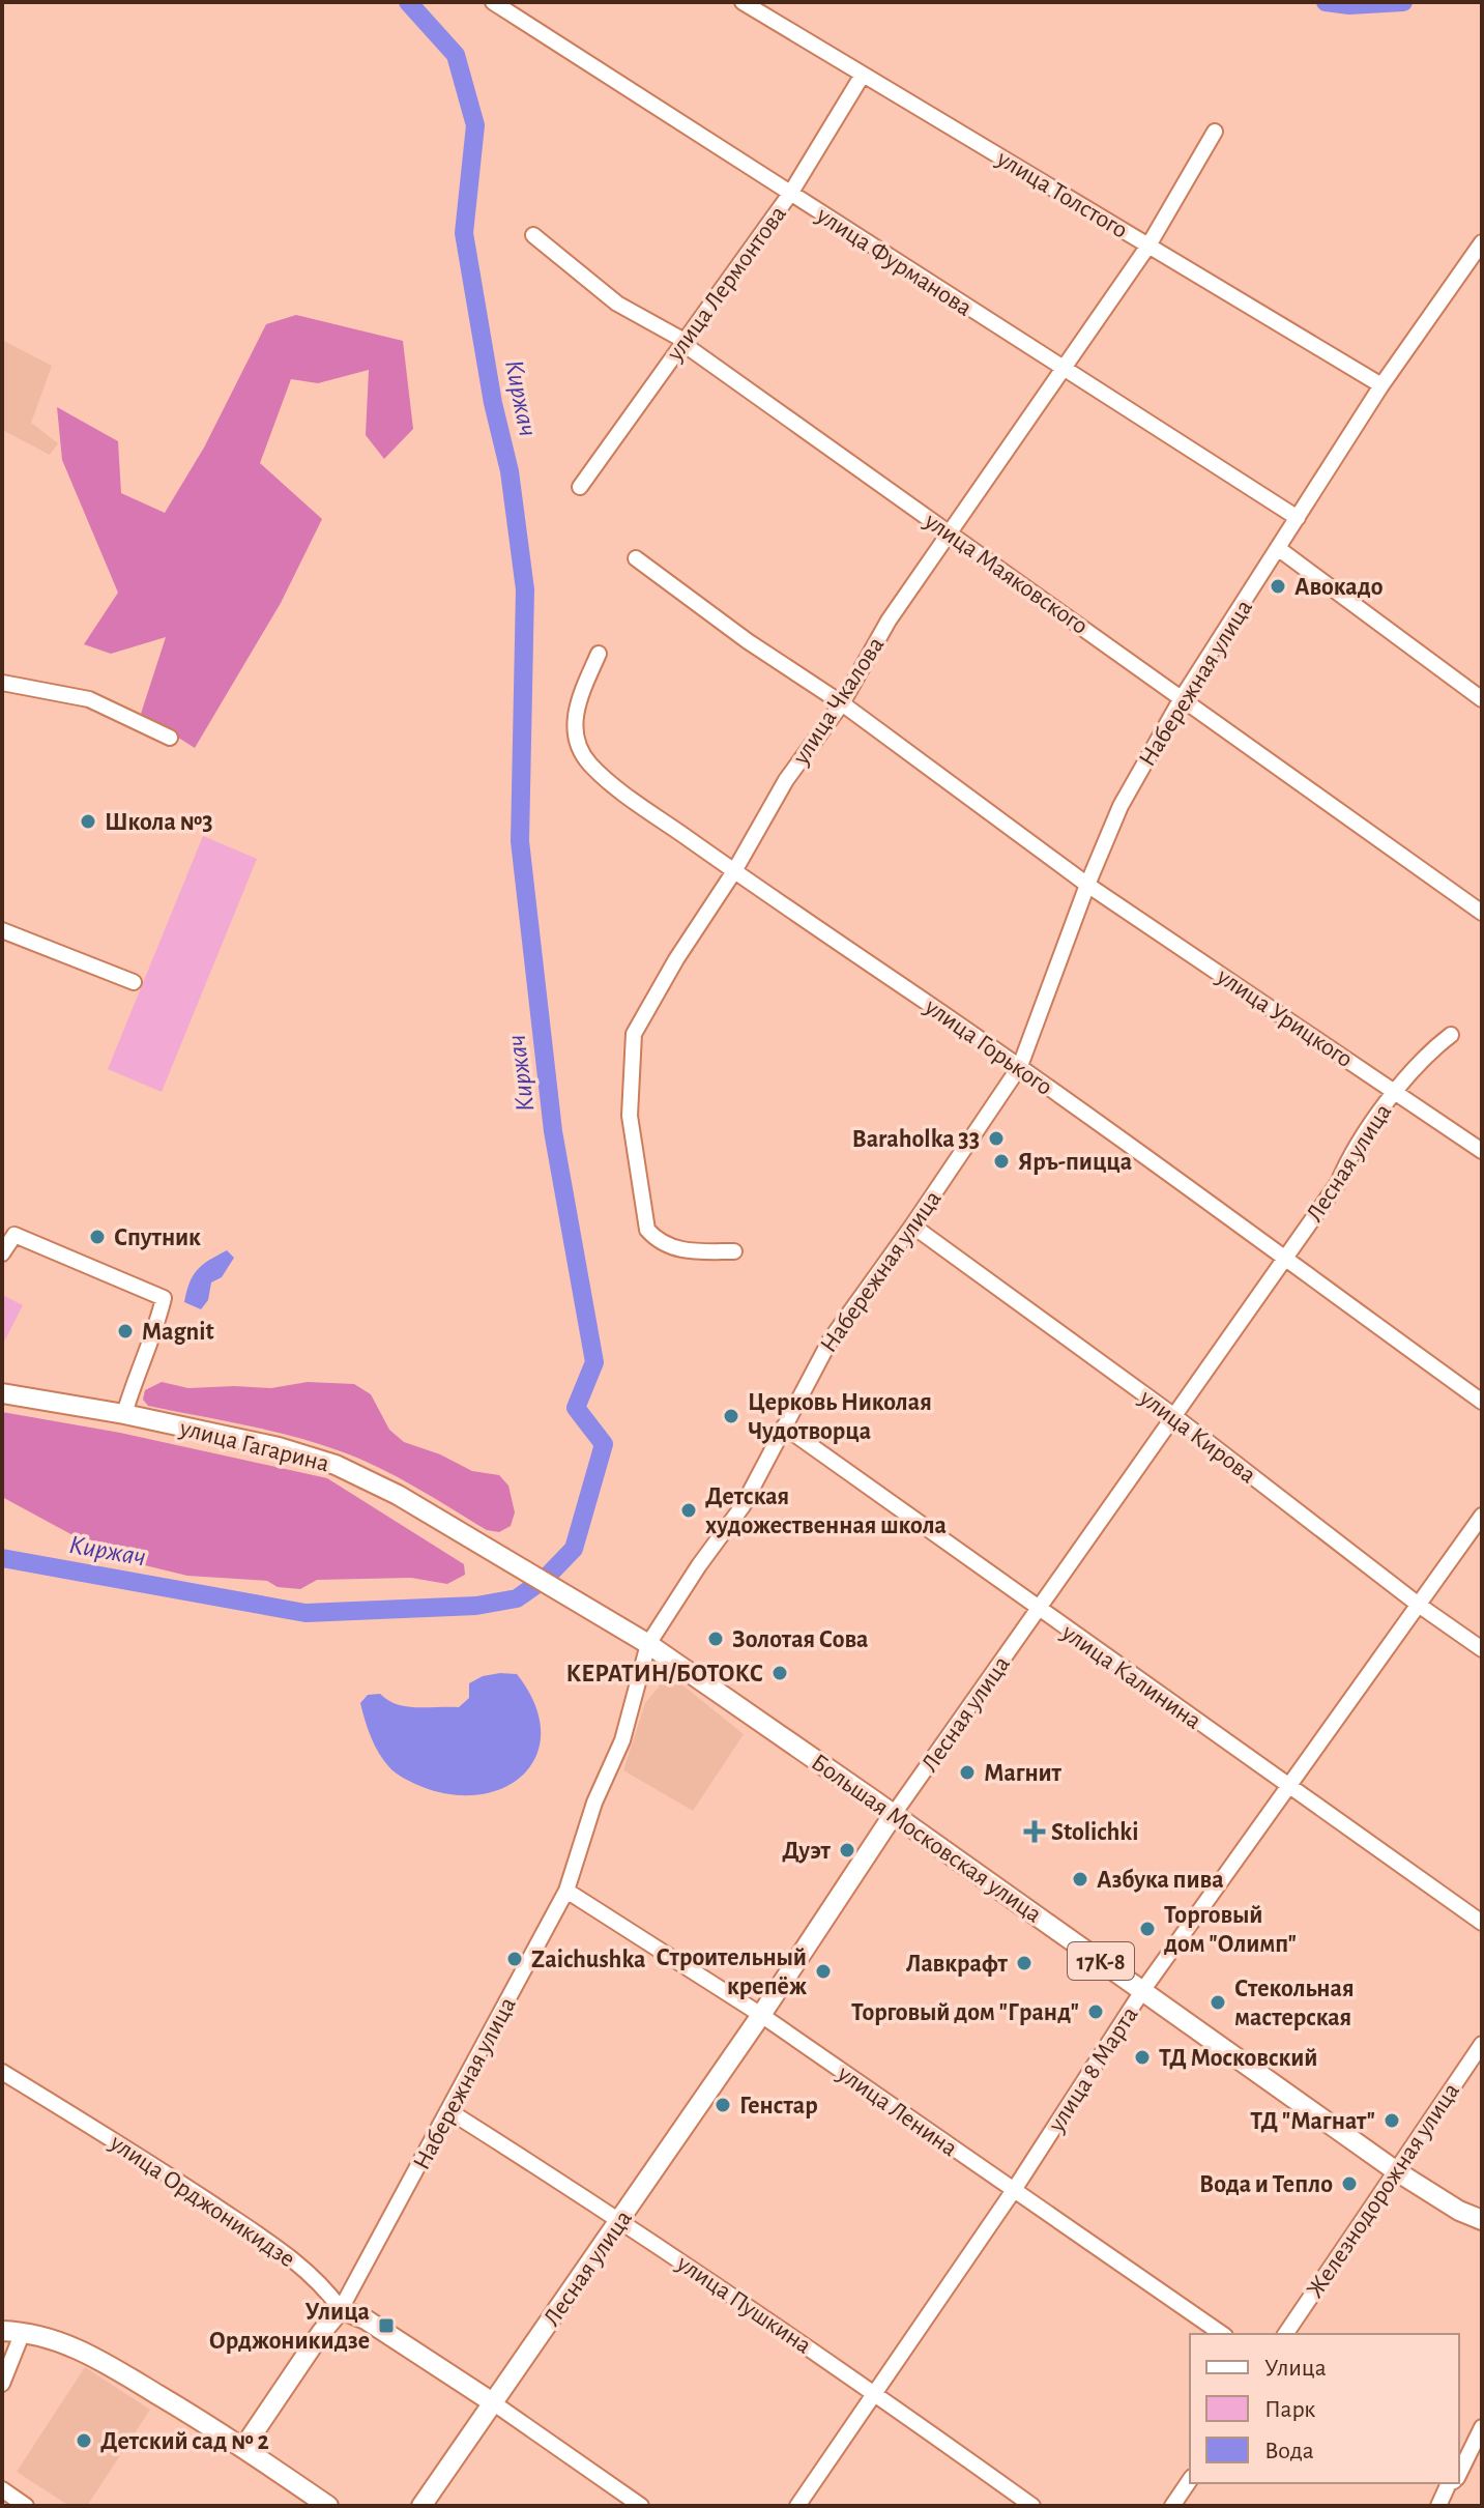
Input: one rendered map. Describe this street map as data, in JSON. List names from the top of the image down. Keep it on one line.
{"streets":{"main road":["Набережная улица","Лесная улица","улица Гагарина","Большая Московская улица","17К-8","улица Орджоникидзе"],"street":["улица Толстого","улица Фурманова","улица Лермонтова","улица Маяковского","улица Чкалова","улица Урицкого","улица Горького","улица Кирова","улица Калинина","улица 8 Марта","улица Ленина","Железнодорожная улица","улица Пушкина"]},"crossings":[["улица Толстого","улица Лермонтова"],["улица Толстого","Набережная улица"],["улица Толстого","улица Чкалова"],["улица Фурманова","улица Лермонтова"],["улица Фурманова","Набережная улица"],["улица Фурманова","улица Чкалова"],["улица Лермонтова","улица Маяковского"],["улица Маяковского","Набережная улица"],["улица Маяковского","улица Чкалова"],["Набережная улица","улица Урицкого"],["Набережная улица","улица Горького"],["Набережная улица","улица Кирова"],["Набережная улица","улица Калинина"],["Набережная улица","Большая Московская улица"],["Набережная улица","улица Ленина"],["Набережная улица","улица Орджоникидзе"],["Набережная улица","улица Пушкина"],["улица Чкалова","улица Урицкого"],["улица Чкалова","улица Горького"],["улица Урицкого","Лесная улица"],["улица Горького","Лесная улица"],["Лесная улица","улица Кирова"],["Лесная улица","улица Калинина"],["Лесная улица","Большая Московская улица"],["Лесная улица","улица Ленина"],["Лесная улица","улица Орджоникидзе"],["Лесная улица","улица Пушкина"],["улица Кирова","улица 8 Марта"],["улица Гагарина","Большая Московская улица"],["улица Калинина","улица 8 Марта"],["Большая Московская улица","улица 8 Марта"],["Большая Московская улица","Железнодорожная улица"],["улица 8 Марта","улица Ленина"],["улица 8 Марта","улица Пушкина"]],"water":["Киржач"],"places":{"other":["Авокадо","Школа №3","Baraholka 33","Яръ-пицца","Спутник","Magnit","Церковь Николая Чудотворца","Детская художественная школа","Золотая Сова","КЕРАТИН/БОТОКС","Магнит","Дуэт","Азбука пива","Торговый дом \"Олимп\"","Zaichushka","Лавкрафт","Строительный крепёж","Стекольная мастерская","Торговый дом \"Гранд\"","ТД Московский","Генстар","ТД \"Магнат\"","Вода и Тепло","Детский сад № 2"],"health":["Stolichki"],"transit":["Улица Орджоникидзе"]},"legend":["Улица","Парк","Вода"]}
